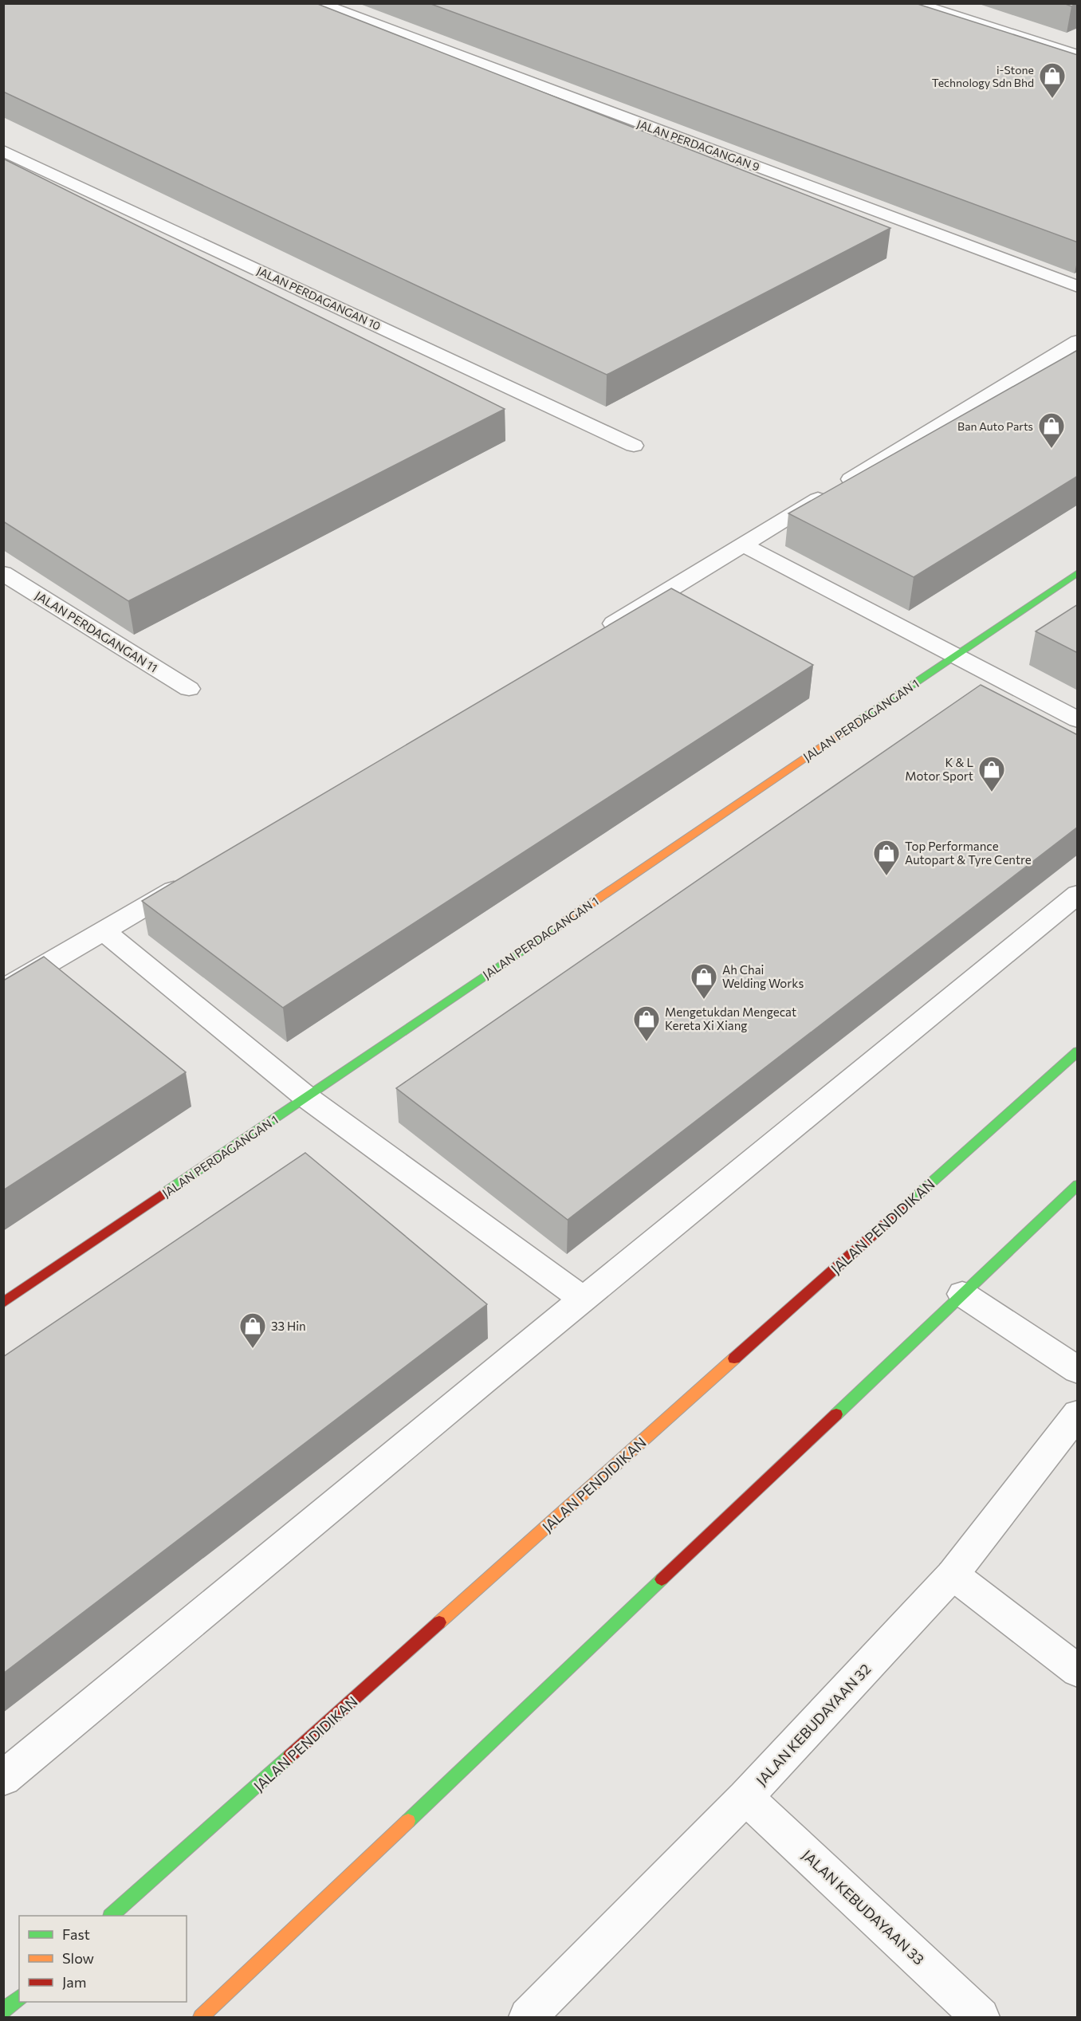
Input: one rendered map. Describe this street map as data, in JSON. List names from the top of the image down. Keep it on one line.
{"streets":{"main road":["JALAN PERDAGANGAN 1","JALAN PENDIDIKAN"],"street":["JALAN PERDAGANGAN 9","JALAN PERDAGANGAN 10","JALAN PERDAGANGAN 11","JALAN KEBUDAYAAN 32","JALAN KEBUDAYAAN 33"]},"crossings":[["JALAN KEBUDAYAAN 32","JALAN KEBUDAYAAN 33"]],"places":{"shop":["i-Stone Technology Sdn Bhd","Ban Auto Parts","K & L Motor Sport","Top Performance Autopart & Tyre Centre","Ah Chai Welding Works","Mengetukdan Mengecat Kereta Xi Xiang","33 Hin"]},"legend":["Fast","Slow","Jam"]}
